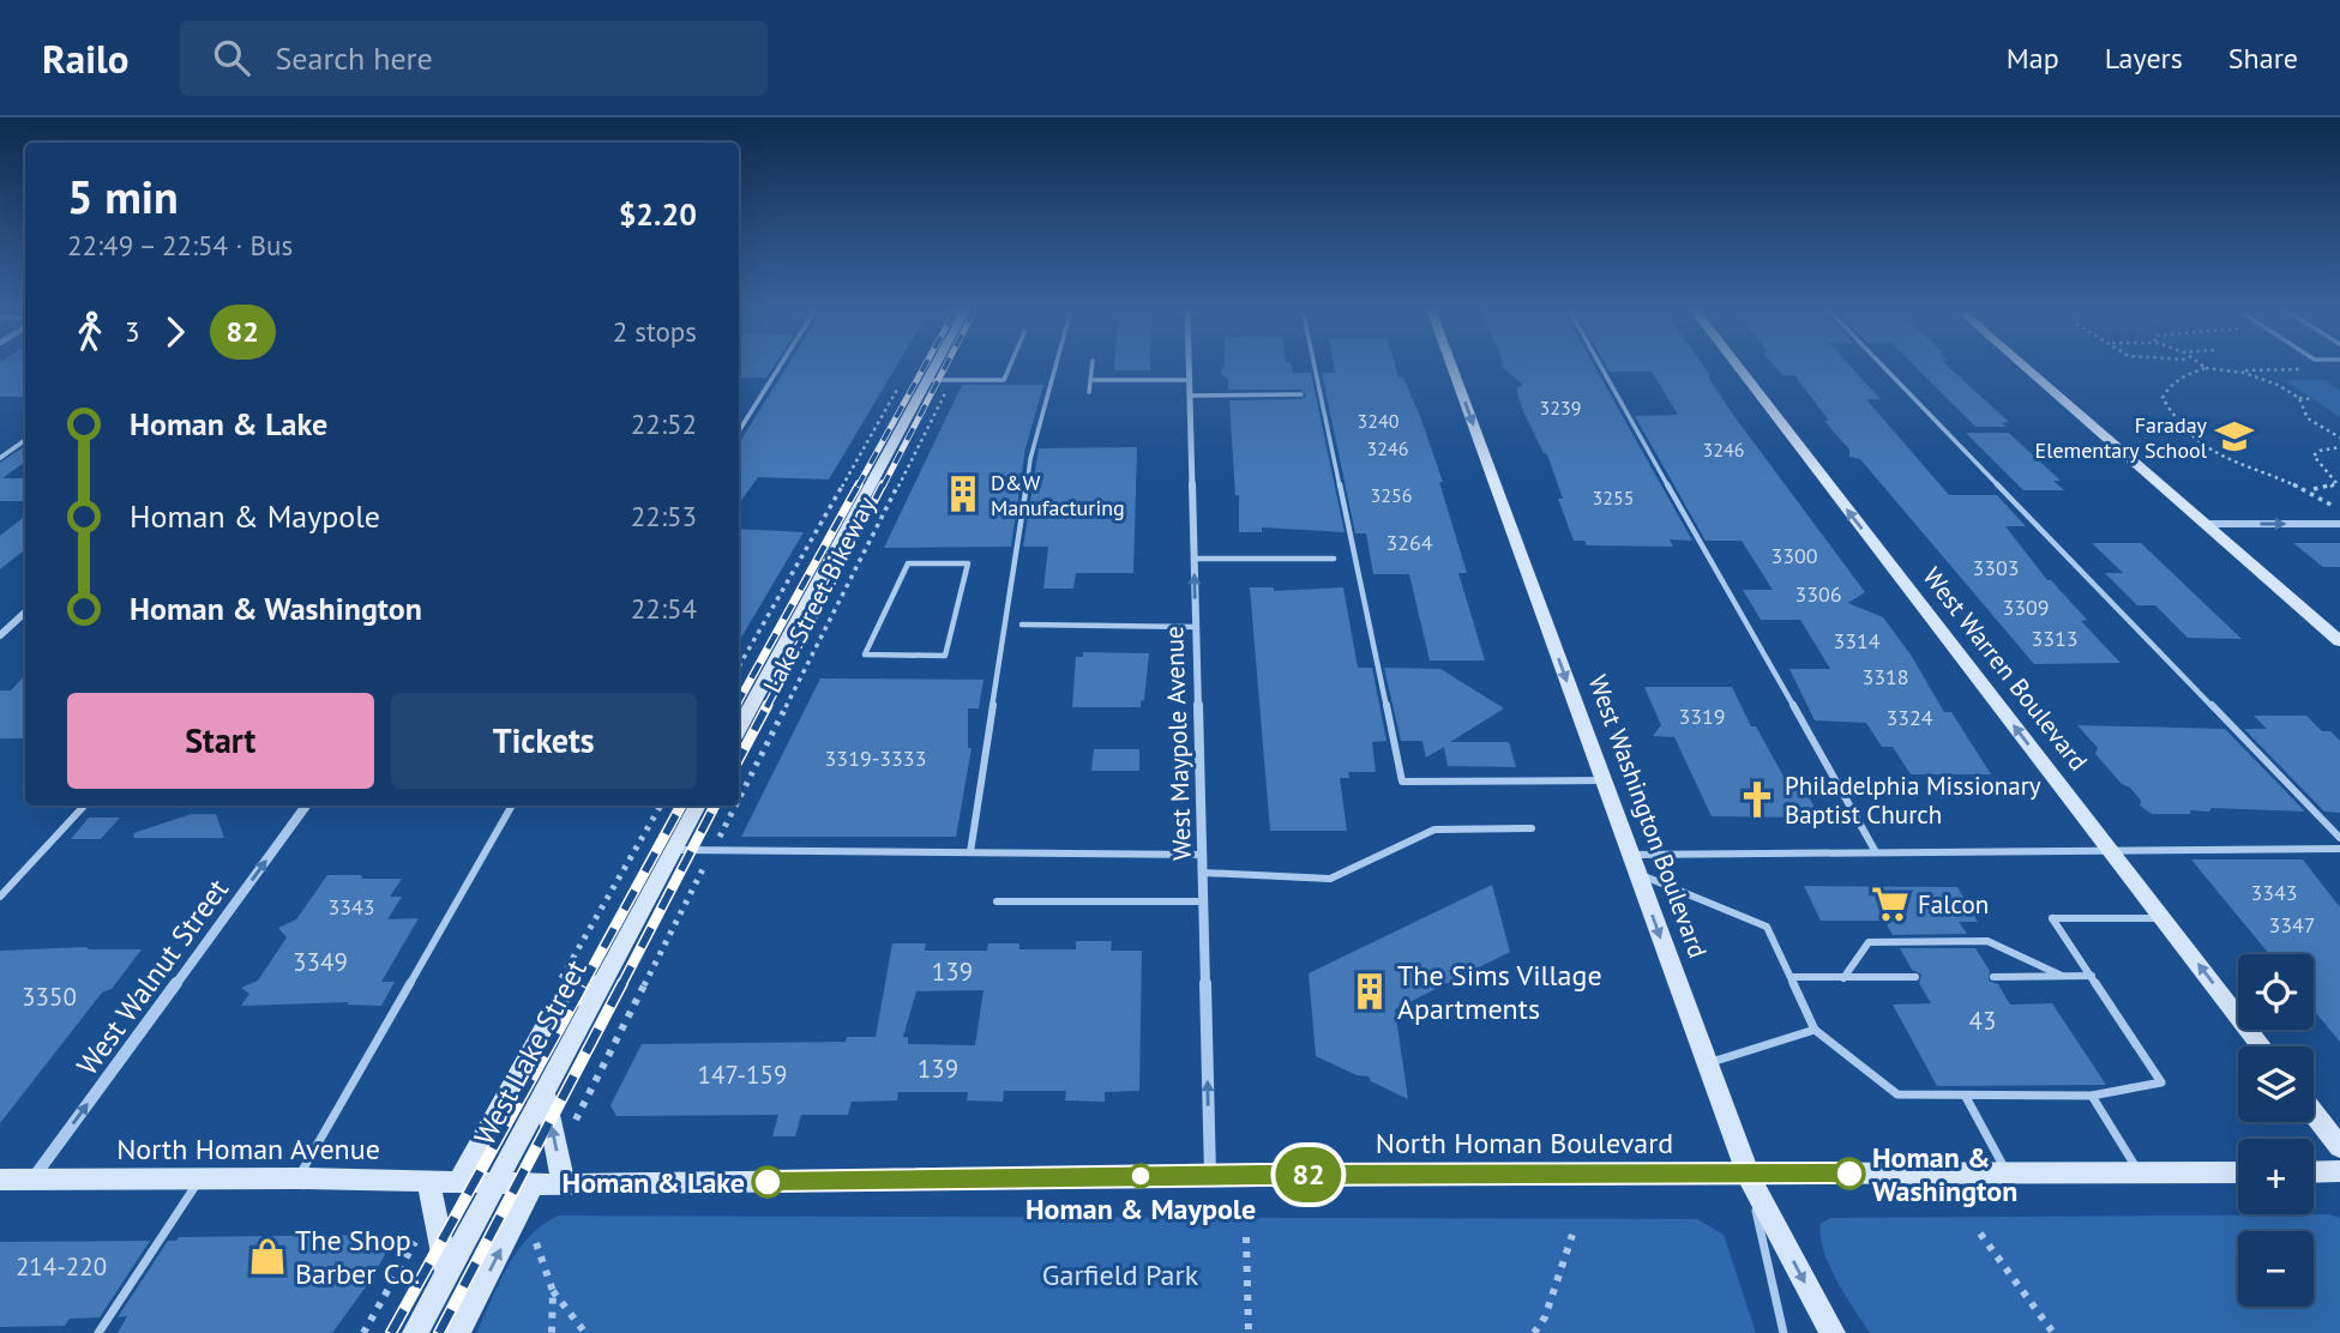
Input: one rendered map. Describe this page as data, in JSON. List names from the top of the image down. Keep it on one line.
{"streets":{"street":["West Warren Boulevard","West Maypole Avenue","West Washington Boulevard","West Walnut Street","West Lake Street","North Homan Boulevard","North Homan Avenue"],"path":["Lake Street Bikeway"]},"crossings":[["West Maypole Avenue","North Homan Boulevard"],["West Washington Boulevard","North Homan Boulevard"],["West Walnut Street","North Homan Avenue"],["West Lake Street","North Homan Boulevard"],["West Lake Street","North Homan Avenue"],["North Homan Boulevard","North Homan Avenue"]],"one_way":["West Warren Boulevard","West Maypole Avenue","West Washington Boulevard","West Walnut Street"],"parks":["Garfield Park"],"places":{"school or university":["Faraday Elementary School"],"building":["D&W Manufacturing","The Sims Village Apartments"],"church":["Philadelphia Missionary Baptist Church"],"supermarket":["Falcon"],"other":["Homan & Washington","Homan & Maypole","Homan & Lake"],"shop":["The Shop Barber Co."]},"lines":["bus line 82"],"house_numbers":["3239","3240","3246","3246","3256","3255","3264","3300","3303","3306","3309","3313","3314","3318","3319","3324","3319-3333","3343","3343","3347","3349","139","3350","43","139","147-159","214-220"],"page":{"header":"Railo","search":"Search here","nav":["Map","Layers","Share"],"on_map":"82","heading":["5 min","22:49 – 22:54 · Bus","$2.20"],"legs":["3","82","2 stops"],"list":[{"name":"Homan & Lake","value":"22:52"},{"name":"Homan & Maypole","value":"22:53"},{"name":"Homan & Washington","value":"22:54"}],"buttons":["Start","Tickets"],"map_buttons":["+","−"]}}
